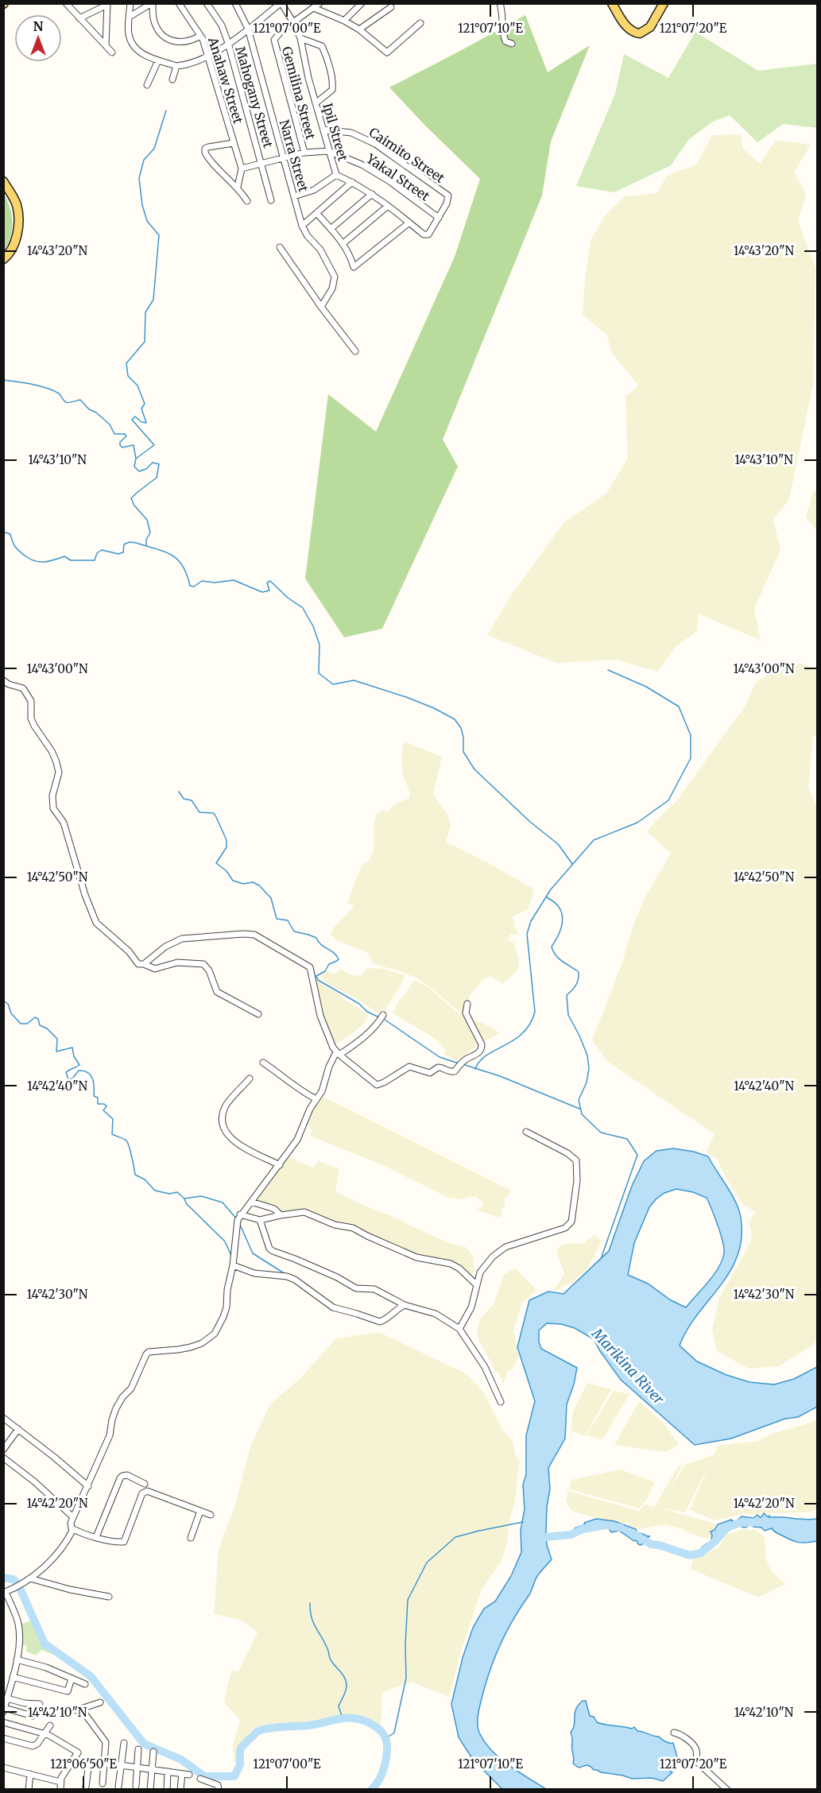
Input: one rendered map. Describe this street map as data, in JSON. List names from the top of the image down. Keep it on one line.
{"streets":{"street":["Anahaw Street","Gemilina Street","Mahogany Street","Ipil Street","Caimito Street","Narra Street","Yakal Street"]},"crossings":[["Anahaw Street","Yakal Street"],["Gemilina Street","Ipil Street"],["Gemilina Street","Yakal Street"],["Mahogany Street","Yakal Street"],["Ipil Street","Caimito Street"],["Ipil Street","Yakal Street"],["Narra Street","Yakal Street"]],"water":["Marikina River"],"north":"top","coordinates":["121°07'00\"E","121°07'10\"E","121°07'20\"E","14°43'20\"N","14°43'10\"N","14°43'00\"N","14°42'50\"N","14°42'40\"N","14°42'30\"N","14°42'20\"N","14°42'10\"N","121°06'50\"E"]}
